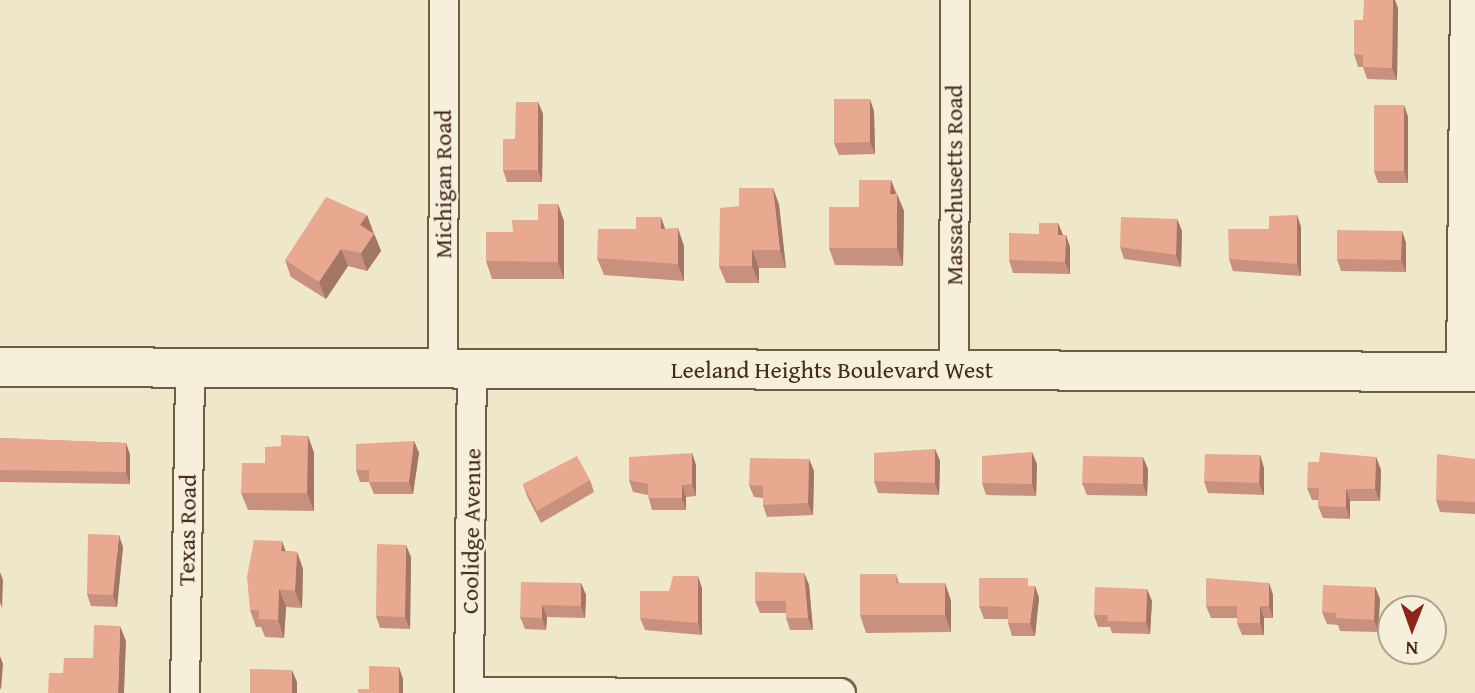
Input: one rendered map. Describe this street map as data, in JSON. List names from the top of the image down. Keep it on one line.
{"streets":{"main road":["Leeland Heights Boulevard West"],"street":["Michigan Road","Massachusetts Road","Texas Road","Coolidge Avenue"]},"crossings":[["Michigan Road","Leeland Heights Boulevard West"],["Michigan Road","Coolidge Avenue"],["Massachusetts Road","Leeland Heights Boulevard West"],["Leeland Heights Boulevard West","Texas Road"],["Leeland Heights Boulevard West","Coolidge Avenue"]],"north":"bottom"}
